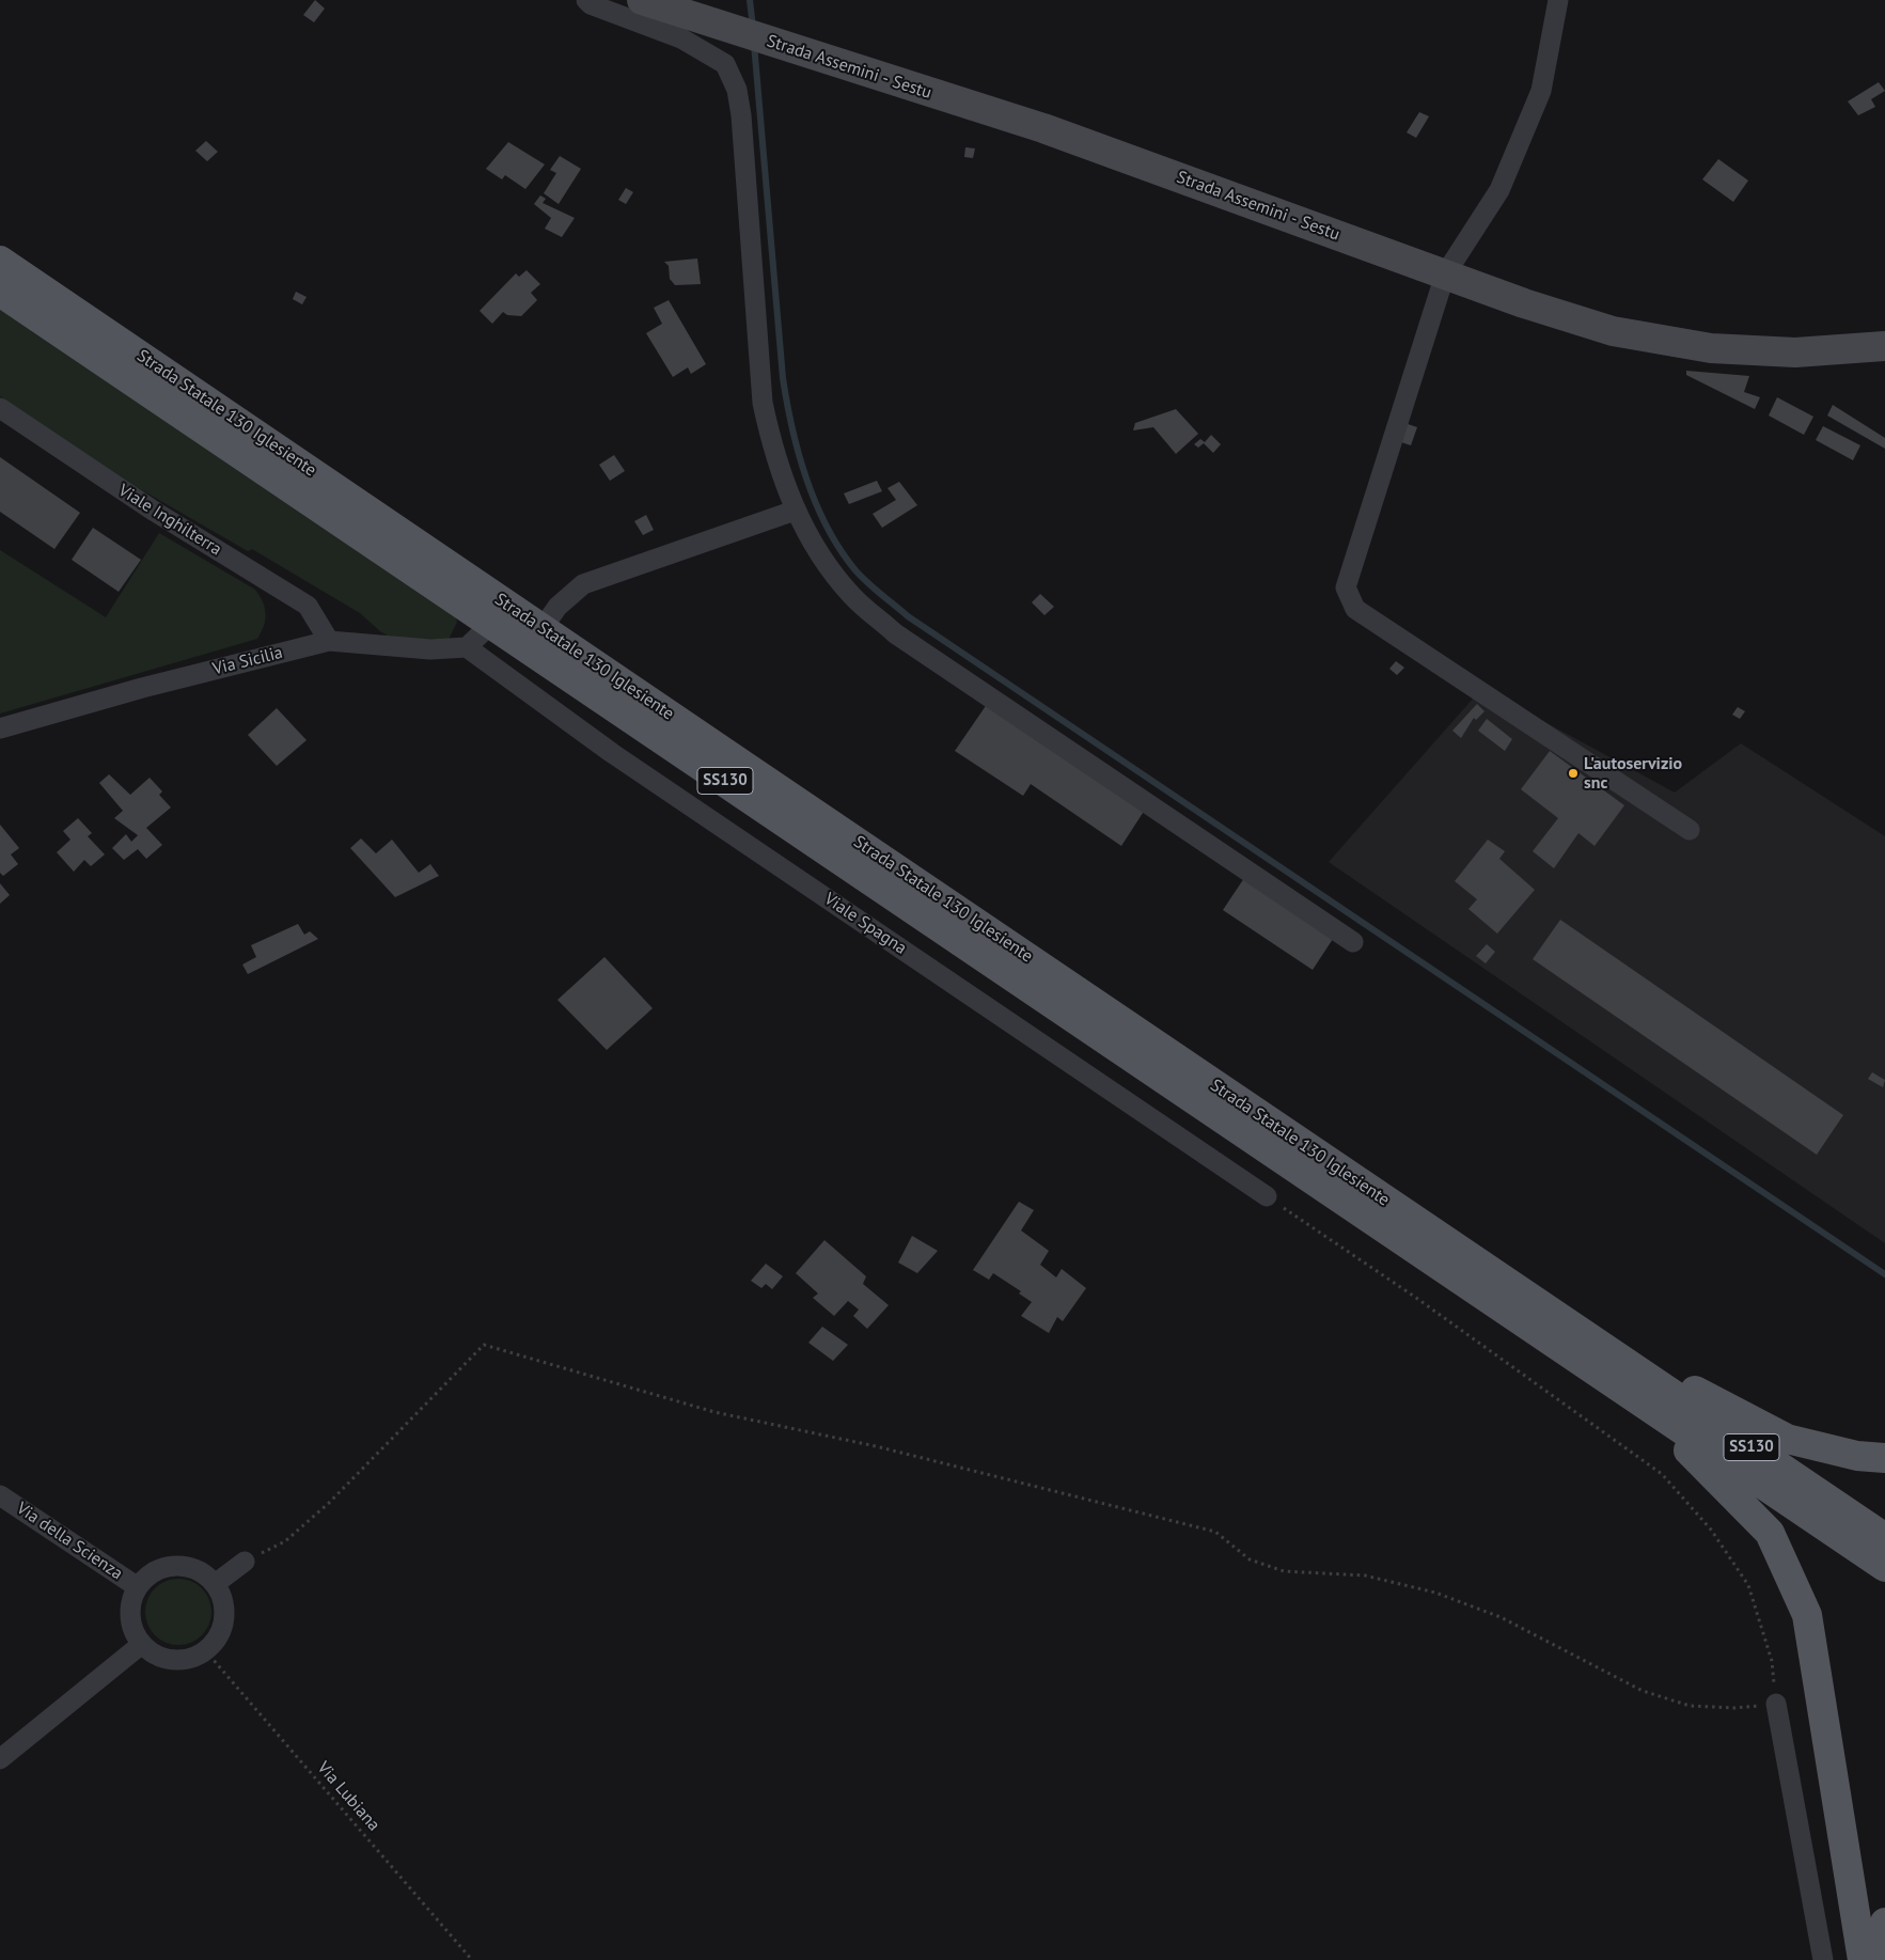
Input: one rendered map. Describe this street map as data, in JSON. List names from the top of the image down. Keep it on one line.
{"streets":{"main road":["Strada Statale 130 Iglesiente","SS130"],"street":["Strada Assemini - Sestu","Viale Inghilterra","Via Sicilia","Viale Spagna","Via della Scienza"],"path":["Via Lubiana"]},"crossings":[["Viale Inghilterra","Via Sicilia"],["Via Sicilia","Viale Spagna"],["Via della Scienza","Via Lubiana"]],"places":["L'autoservizio snc"]}
